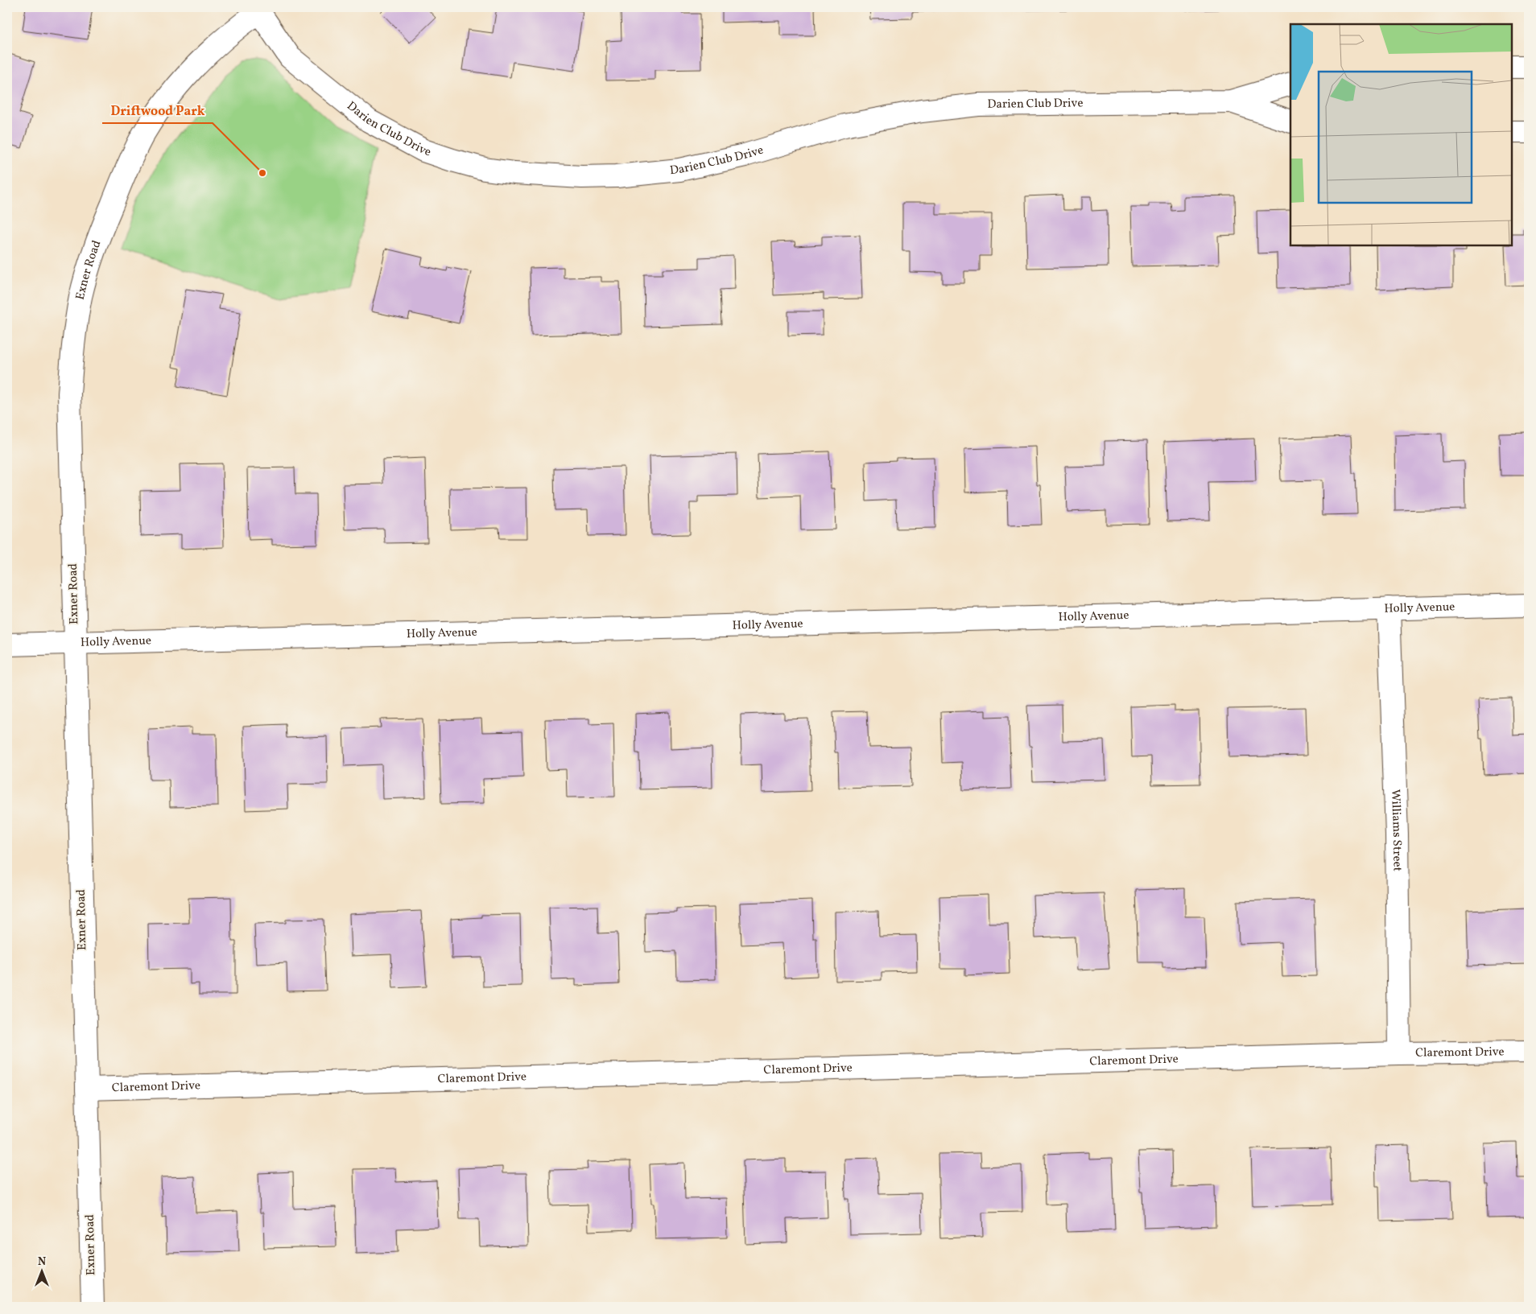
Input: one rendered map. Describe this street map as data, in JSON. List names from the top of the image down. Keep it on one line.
{"streets":{"street":["Darien Club Drive","Exner Road","Holly Avenue","Williams Street","Claremont Drive"]},"crossings":[["Darien Club Drive","Exner Road"],["Exner Road","Holly Avenue"],["Exner Road","Claremont Drive"],["Holly Avenue","Williams Street"],["Williams Street","Claremont Drive"]],"places":["Driftwood Park"],"north":"top"}
